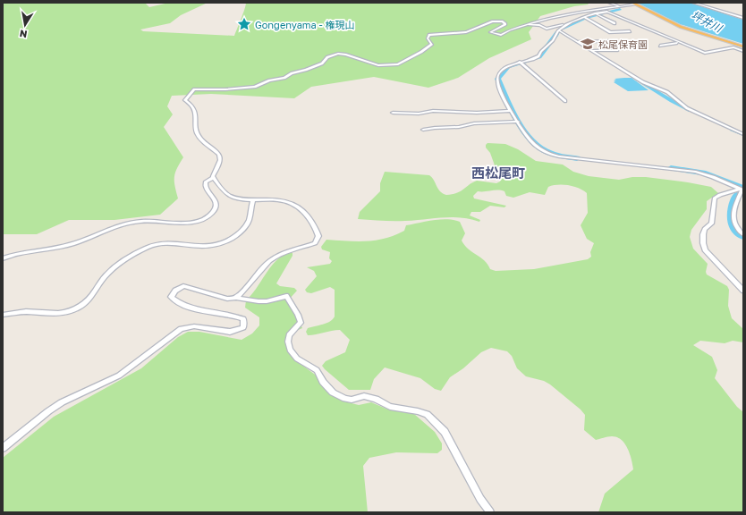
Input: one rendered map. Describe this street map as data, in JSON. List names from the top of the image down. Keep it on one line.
{"districts":["西松尾町"],"water":["坪井川"],"places":{"place":["Gongenyama - 権現山"],"school or university":["松尾保育園"]},"north":"bottom"}
